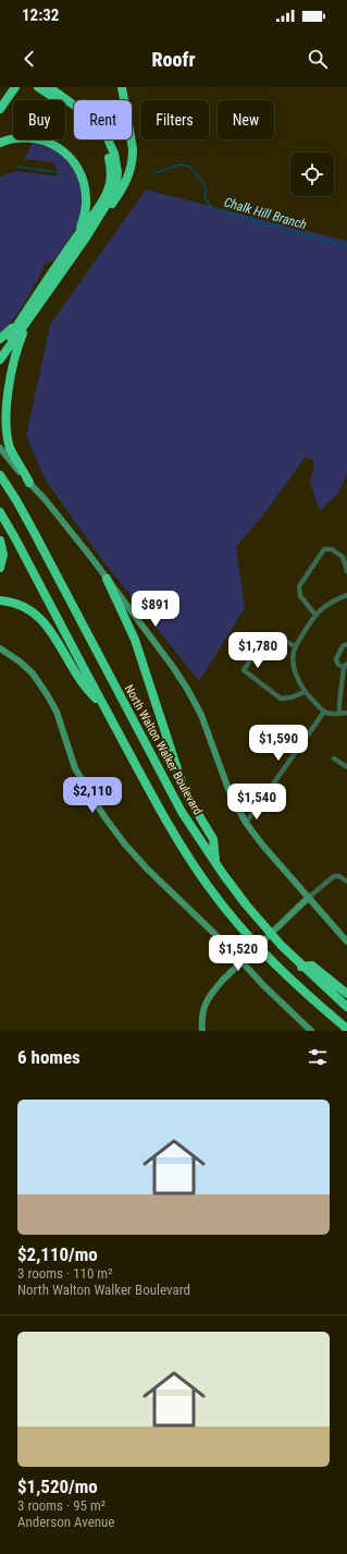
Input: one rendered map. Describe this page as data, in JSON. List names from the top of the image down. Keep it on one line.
{"streets":{"highway":["North Walton Walker Boulevard"]},"water":["Chalk Hill Branch"],"page":{"status":"12:32","header":"Roofr","chip":["Buy","Rent","Filters","New"],"price":["$891","$1,780","$1,590","$2,110","$1,540","$1,520"],"heading":"6 homes","list":[{"name":"$2,110/mo","note":"3 rooms · 110 m² · North Walton Walker Boulevard"},{"name":"$1,520/mo","note":"3 rooms · 95 m² · Anderson Avenue"}]}}
